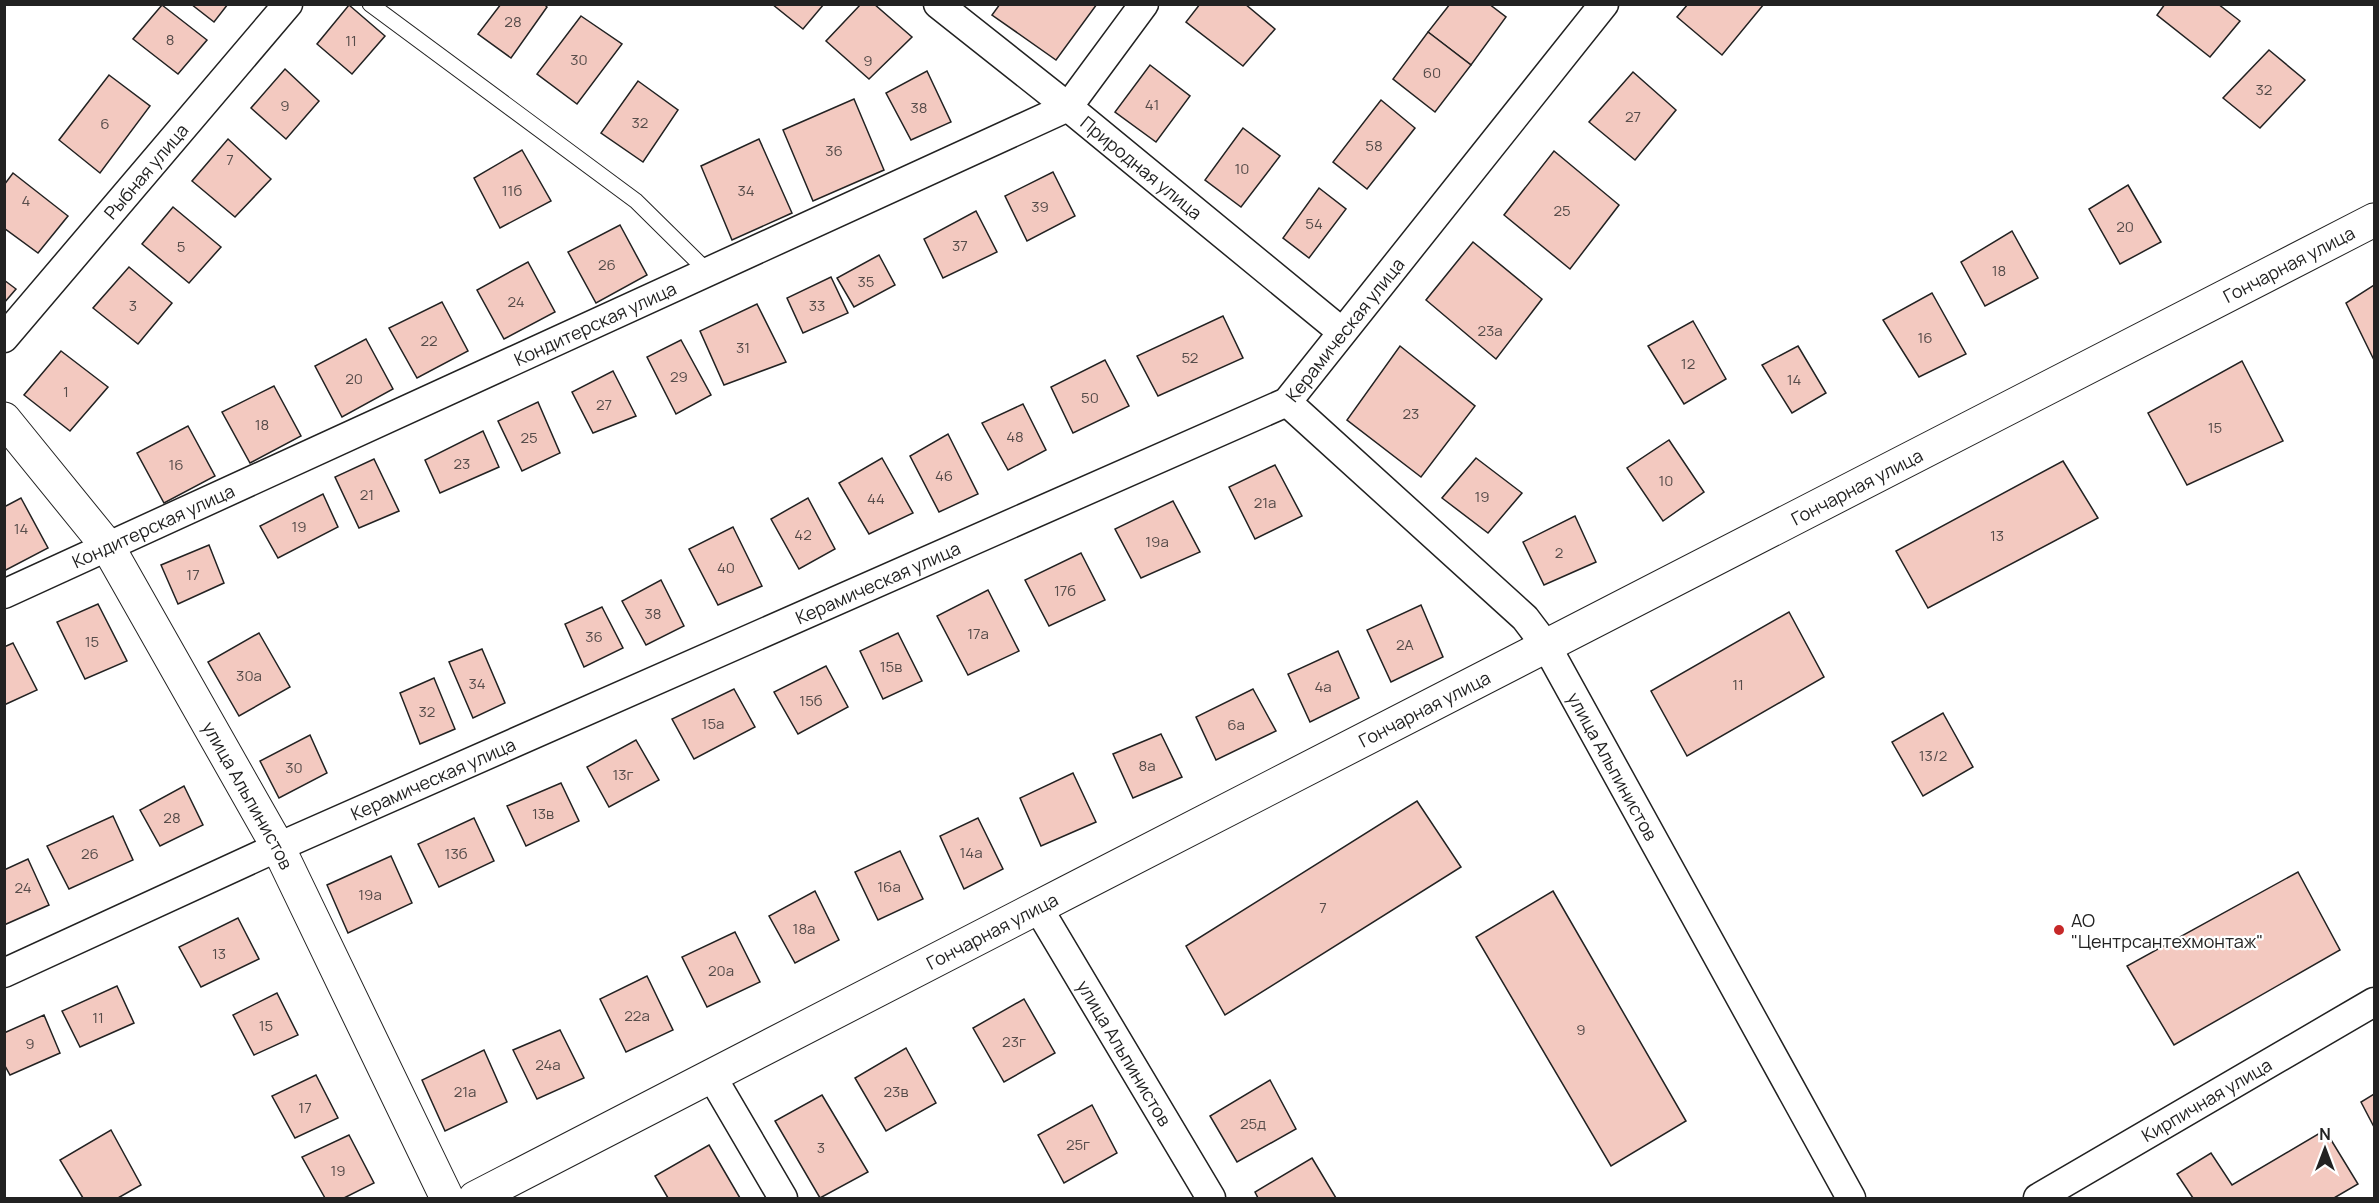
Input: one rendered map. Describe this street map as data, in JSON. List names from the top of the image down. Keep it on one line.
{"streets":{"street":["Природная улица","Рыбная улица","Гончарная улица","Кондитерская улица","Керамическая улица","улица Альпинистов","Кирпичная улица"]},"crossings":[["Природная улица","Кондитерская улица"],["Природная улица","Керамическая улица"],["Гончарная улица","улица Альпинистов"],["Кондитерская улица","улица Альпинистов"],["Керамическая улица","улица Альпинистов"]],"places":["АО \"Центрсантехмонтаж\""],"house_numbers":["28","8","11","30","9","60","32","41","9","38","27","32","6","58","36","7","10","11б","34","4","39","25","54","20","37","5","26","18","35","24","3","33","23а","16","22","31","52","12","29","20","14","1","50","27","23","18","15","48","25","23","16","46","10","21","19","44","21а","19","14","42","13","19а","2","40","17","17б","38","17а","36","15","2А","15в","30а","34","11","4а","15б","32","15а","6а","13/2","8а","30","13г","13в","28","14а","26","13б","16а","24","19а","7","18а","13","20а","22а","11","15","9","23г","9","24а","21а","23в","17","25д","25г","3","19"],"north":"top"}
